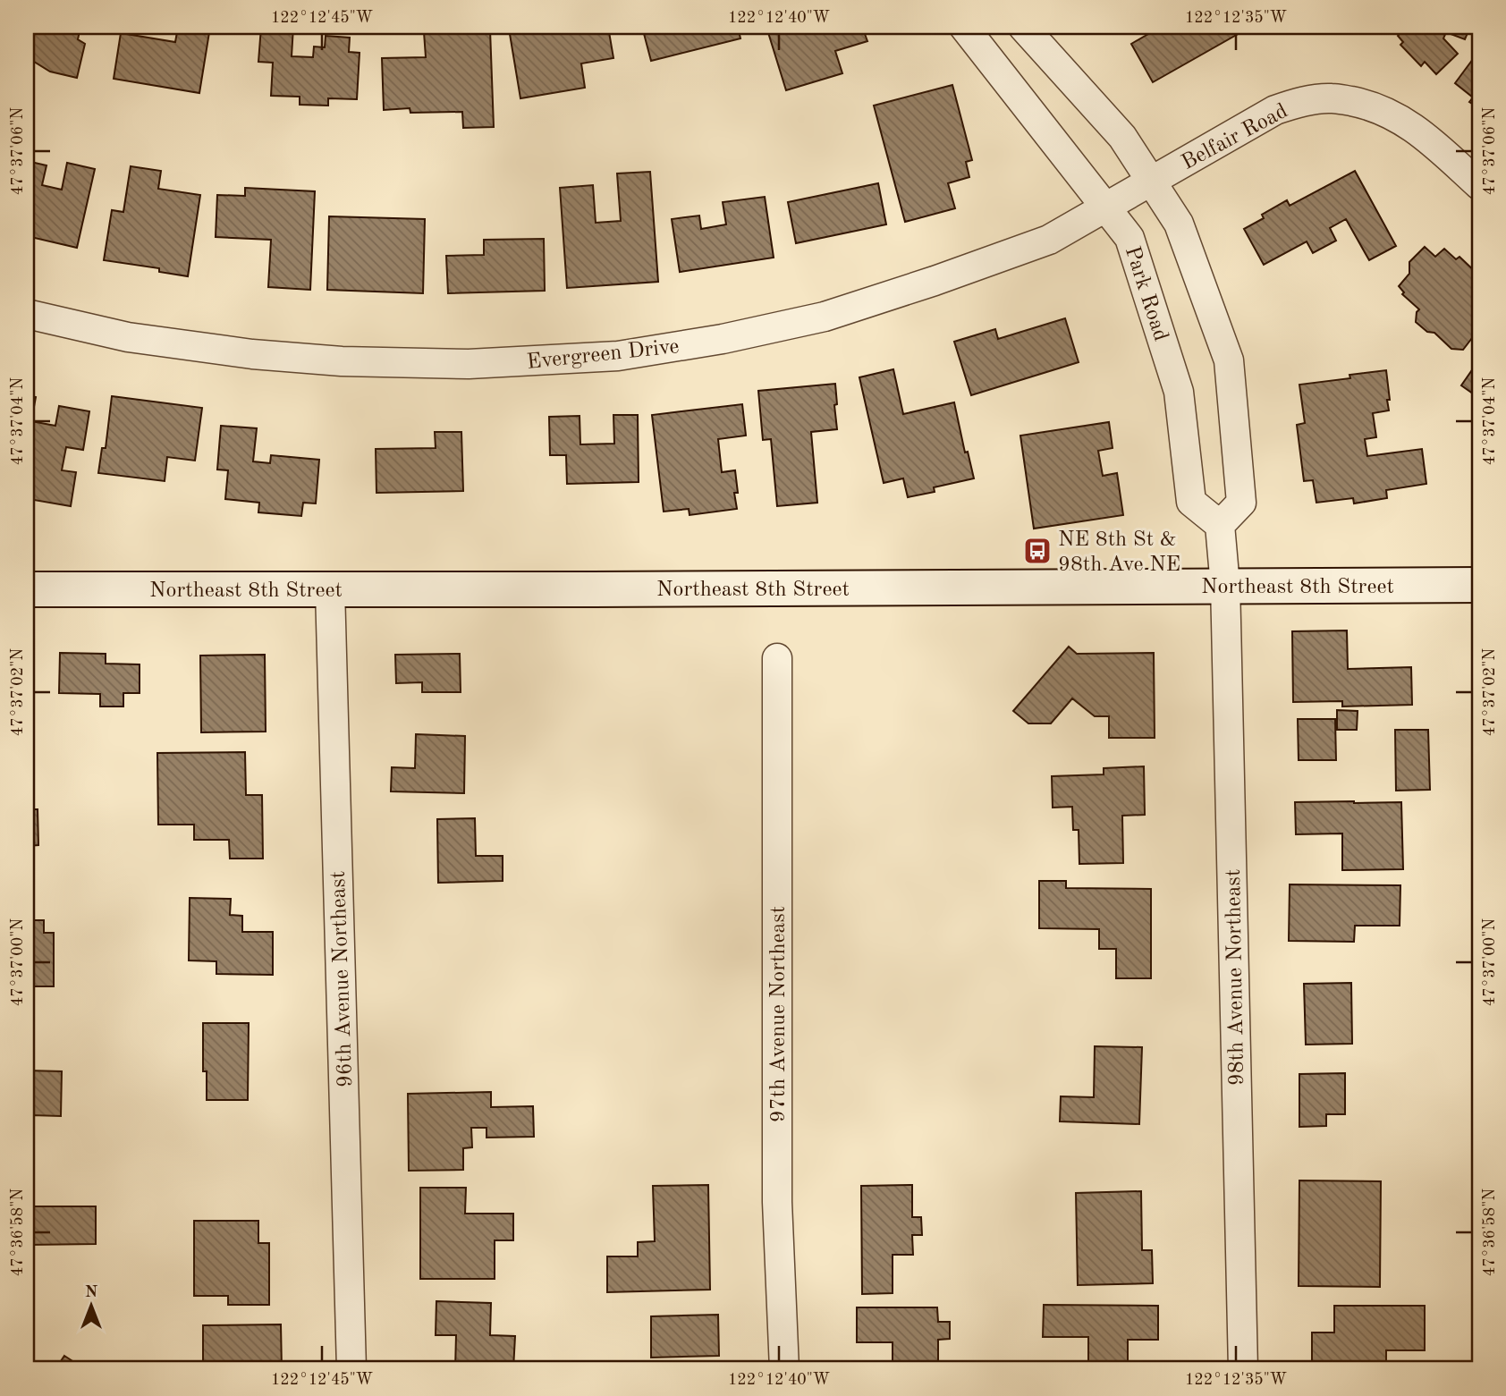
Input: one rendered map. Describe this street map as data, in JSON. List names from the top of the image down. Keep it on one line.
{"streets":{"main road":["Northeast 8th Street"],"street":["Belfair Road","Park Road","Evergreen Drive","98th Avenue Northeast","96th Avenue Northeast","97th Avenue Northeast"]},"crossings":[["Belfair Road","Evergreen Drive"],["Park Road","Evergreen Drive"],["Northeast 8th Street","98th Avenue Northeast"],["Northeast 8th Street","96th Avenue Northeast"]],"places":{"bus stop":["NE 8th St & 98th Ave NE"]},"north":"top","coordinates":["122°12'45\"W","122°12'40\"W","122°12'35\"W","47°37'06\"N","47°37'04\"N","47°37'02\"N","47°37'00\"N","47°36'58\"N"]}
